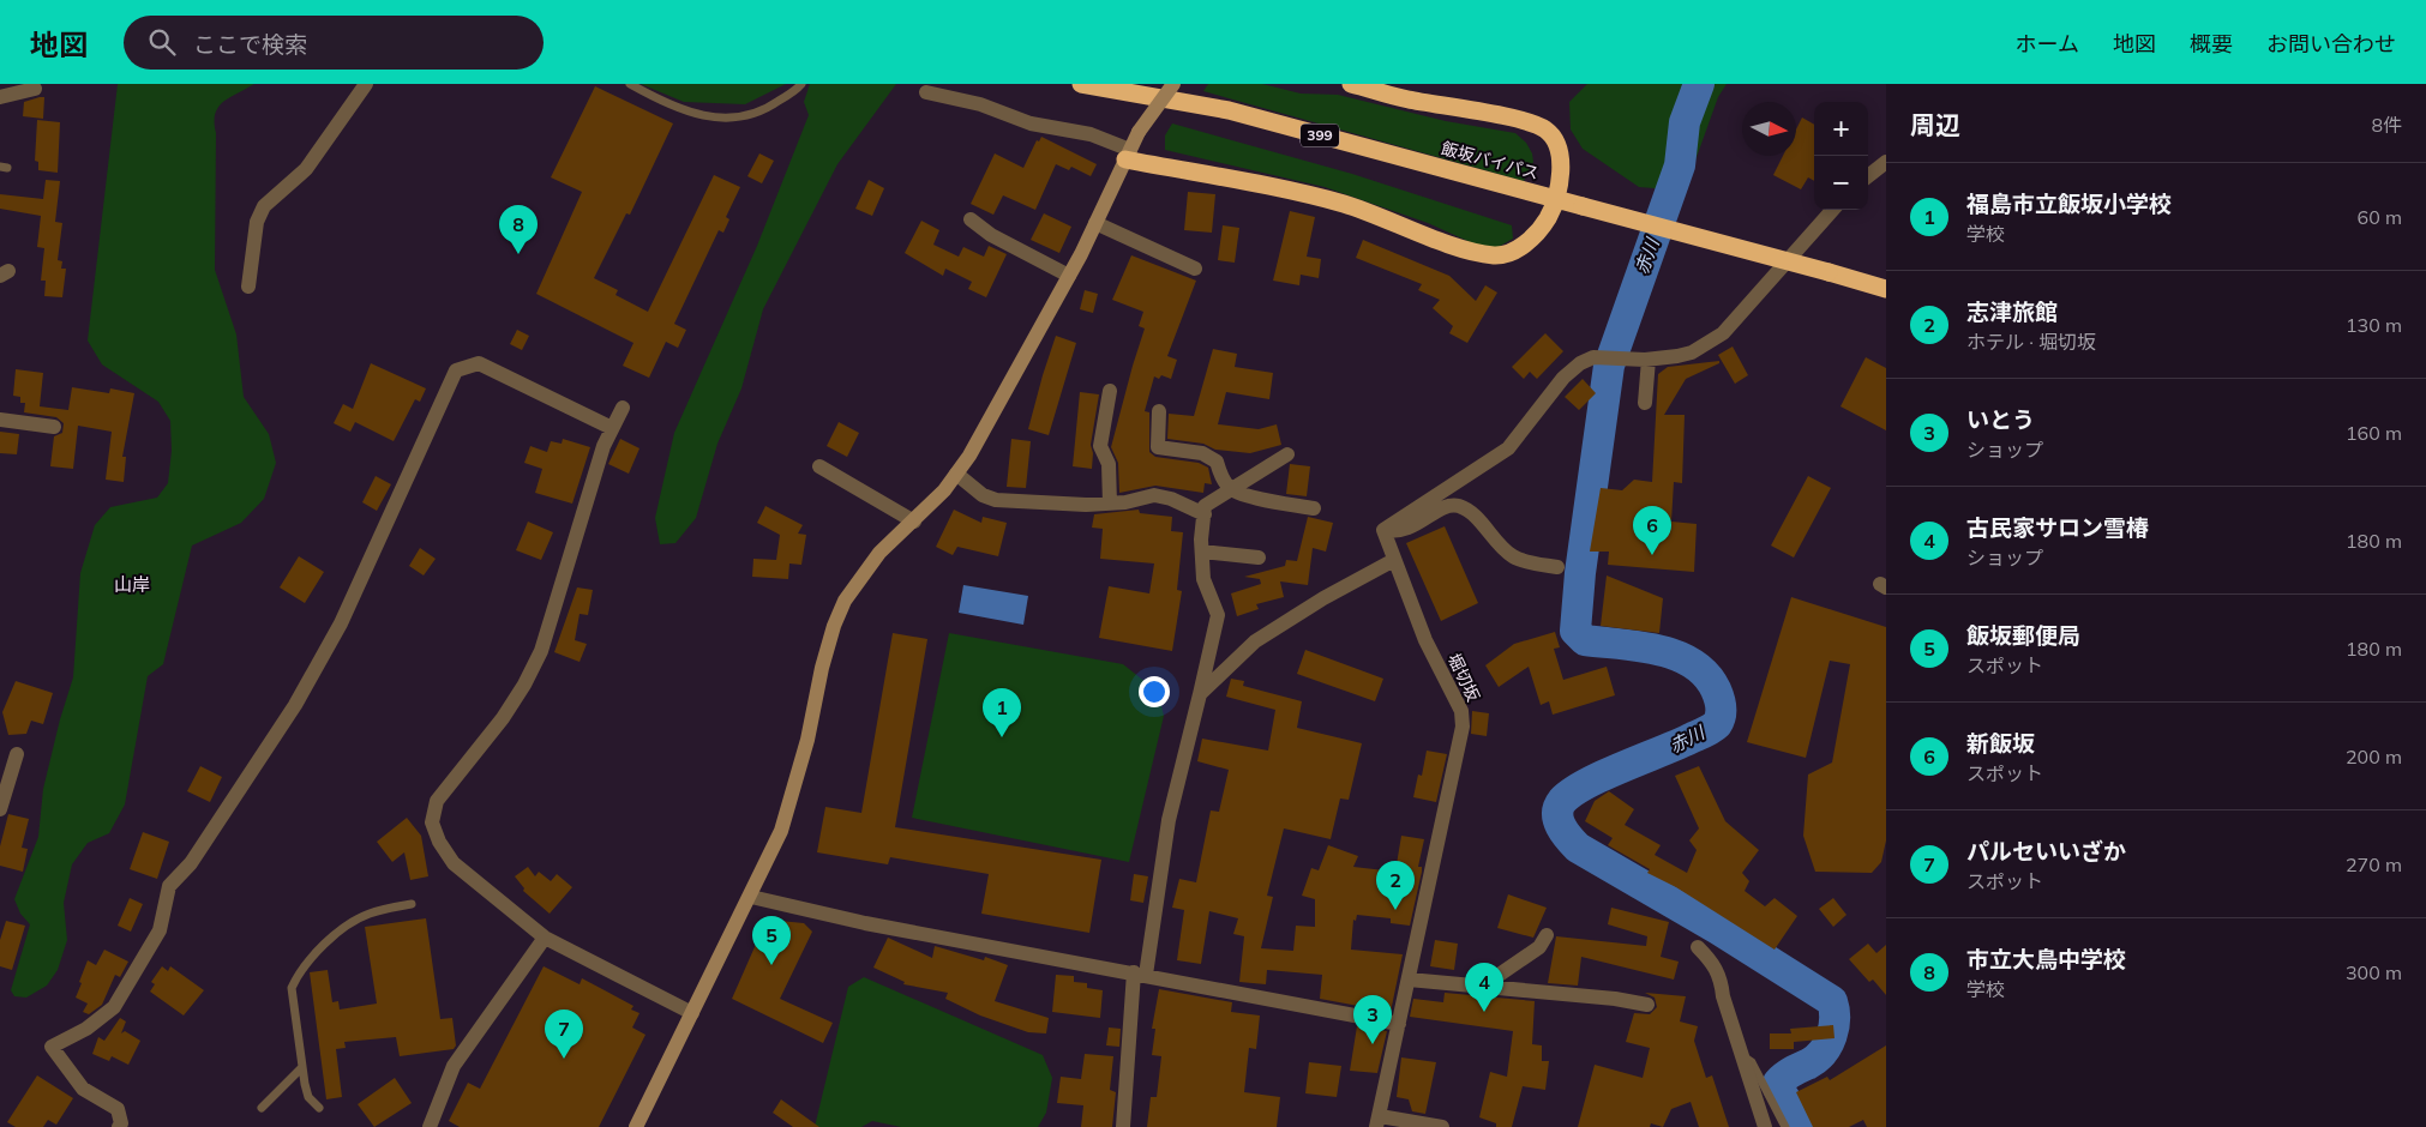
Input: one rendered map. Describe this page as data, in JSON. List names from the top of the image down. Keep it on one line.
{"streets":{"highway":["399","飯坂バイパス"],"street":["堀切坂"]},"districts":["山岸"],"water":["赤川"],"north":"right","page":{"header":"地図","search":"ここで検索","nav":["ホーム","地図","概要","お問い合わせ"],"heading":["周辺","8件"],"map_buttons":["+","−"],"list":[{"mark":"1","name":"福島市立飯坂小学校","note":"学校","value":"60 m"},{"mark":"2","name":"志津旅館","note":"ホテル · 堀切坂","value":"130 m"},{"mark":"3","name":"いとう","note":"ショップ","value":"160 m"},{"mark":"4","name":"古民家サロン雪椿","note":"ショップ","value":"180 m"},{"mark":"5","name":"飯坂郵便局","note":"スポット","value":"180 m"},{"mark":"6","name":"新飯坂","note":"スポット","value":"200 m"},{"mark":"7","name":"パルセいいざか","note":"スポット","value":"270 m"},{"mark":"8","name":"市立大鳥中学校","note":"学校","value":"300 m"}],"pins":["8","6","1","2","5","4","3","7"]}}
